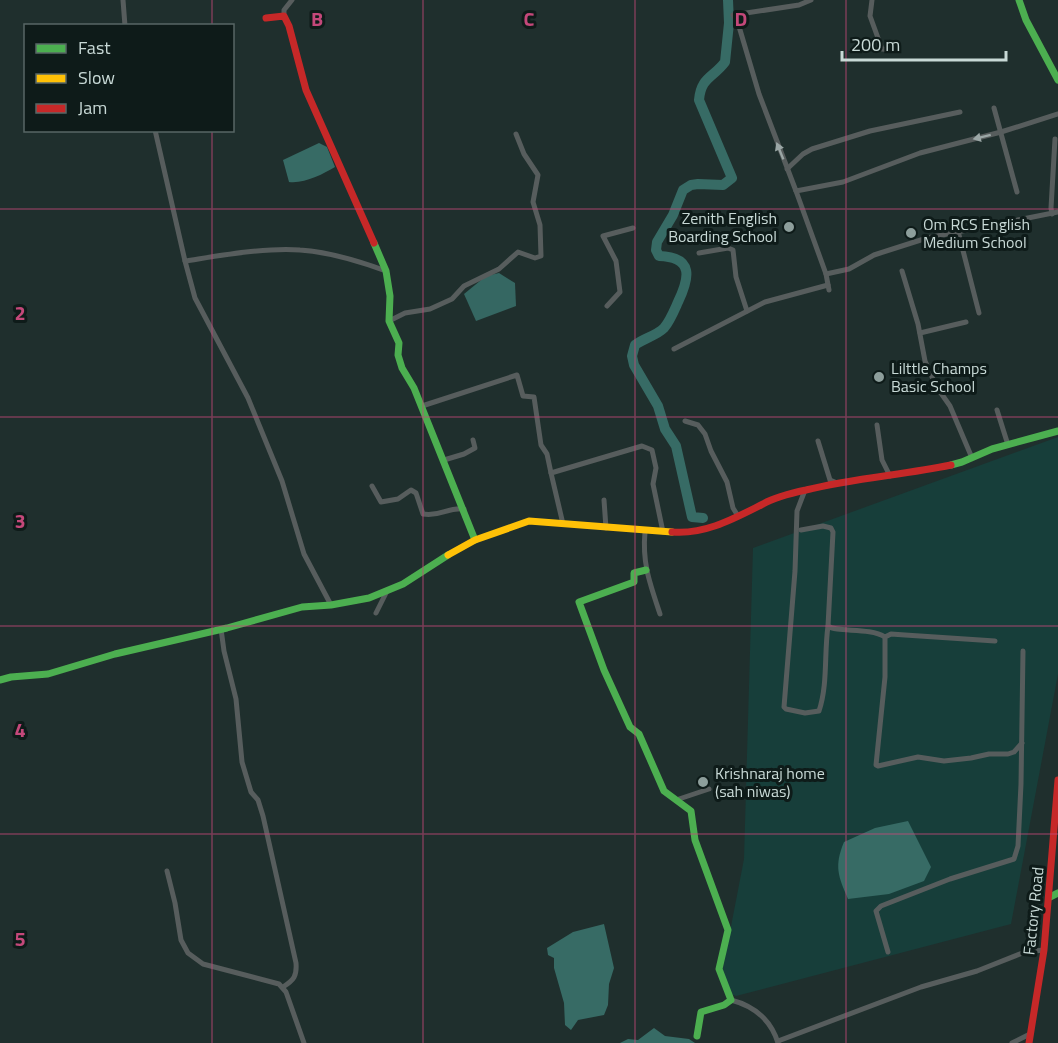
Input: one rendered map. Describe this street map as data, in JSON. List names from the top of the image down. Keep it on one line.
{"streets":{"main road":["Factory Road"]},"places":["Zenith English Boarding School","Om RCS English Medium School","Lilttle Champs Basic School","Krishnaraj home (sah niwas)"],"legend":["Fast","Slow","Jam"],"scale_bar":"200 m","grid":{"columns":["B","C","D"],"rows":["2","3","4","5"]}}
